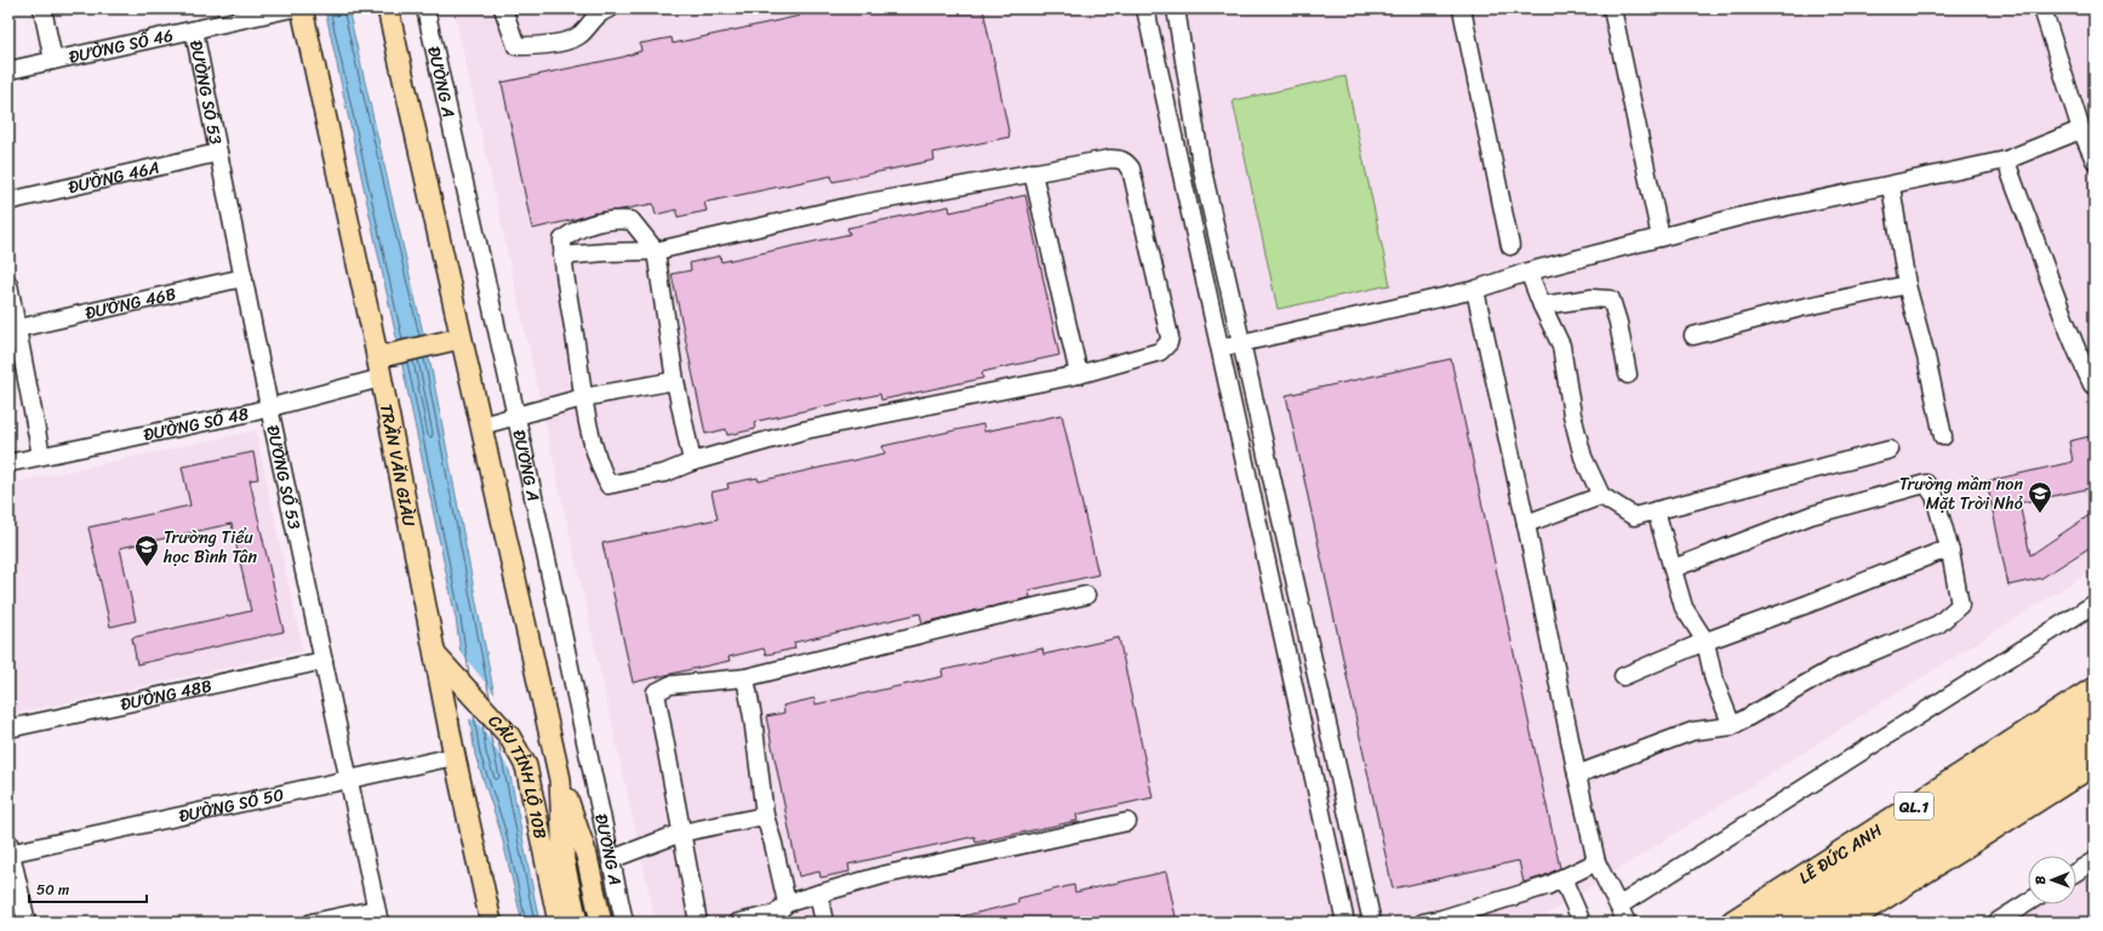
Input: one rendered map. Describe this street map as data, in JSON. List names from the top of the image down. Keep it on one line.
{"streets":{"highway":["QL.1","LÊ ĐỨC ANH"],"main road":["TRẦN VĂN GIÀU","CẦU TỈNH LỘ 10B"],"street":["ĐƯỜNG SỐ 46","ĐƯỜNG A","ĐƯỜNG SỐ 53","ĐƯỜNG 46A","ĐƯỜNG 46B","ĐƯỜNG SỐ 48","ĐƯỜNG 48B","ĐƯỜNG SỐ 50"]},"crossings":[["ĐƯỜNG SỐ 46","ĐƯỜNG SỐ 53"],["ĐƯỜNG SỐ 53","ĐƯỜNG 46A"],["ĐƯỜNG SỐ 53","ĐƯỜNG 46B"],["ĐƯỜNG SỐ 53","ĐƯỜNG SỐ 48"],["ĐƯỜNG SỐ 53","ĐƯỜNG 48B"],["ĐƯỜNG SỐ 53","ĐƯỜNG SỐ 50"],["ĐƯỜNG SỐ 48","TRẦN VĂN GIÀU"],["TRẦN VĂN GIÀU","CẦU TỈNH LỘ 10B"],["TRẦN VĂN GIÀU","ĐƯỜNG SỐ 50"]],"places":{"school or university":["Trường mầm non Mặt Trời Nhỏ","Trường Tiểu học Bình Tân"]},"scale_bar":"50 m","north":"left"}
